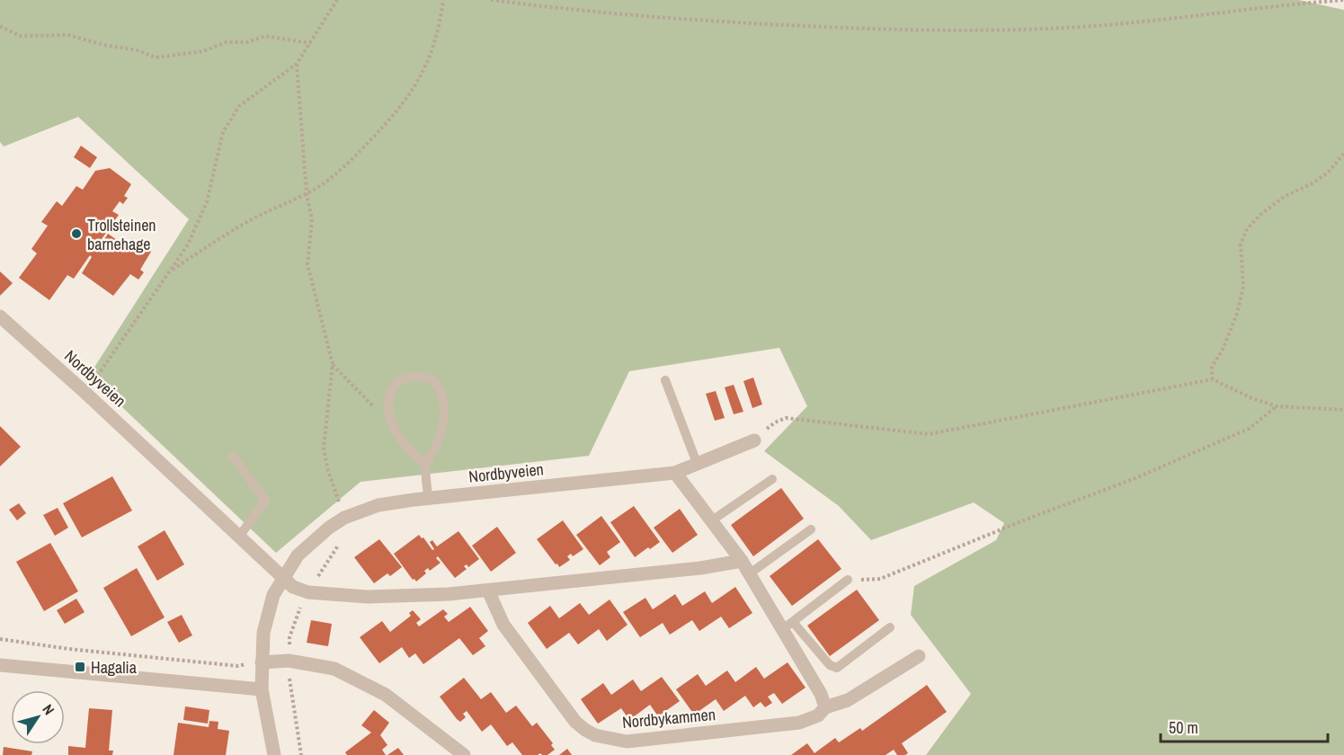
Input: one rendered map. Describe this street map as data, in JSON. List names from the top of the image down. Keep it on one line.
{"streets":{"street":["Nordbyveien","Nordbykammen"]},"places":{"other":["Trollsteinen barnehage"],"transit":["Hagalia"]},"scale_bar":"50 m","north":"top right"}
